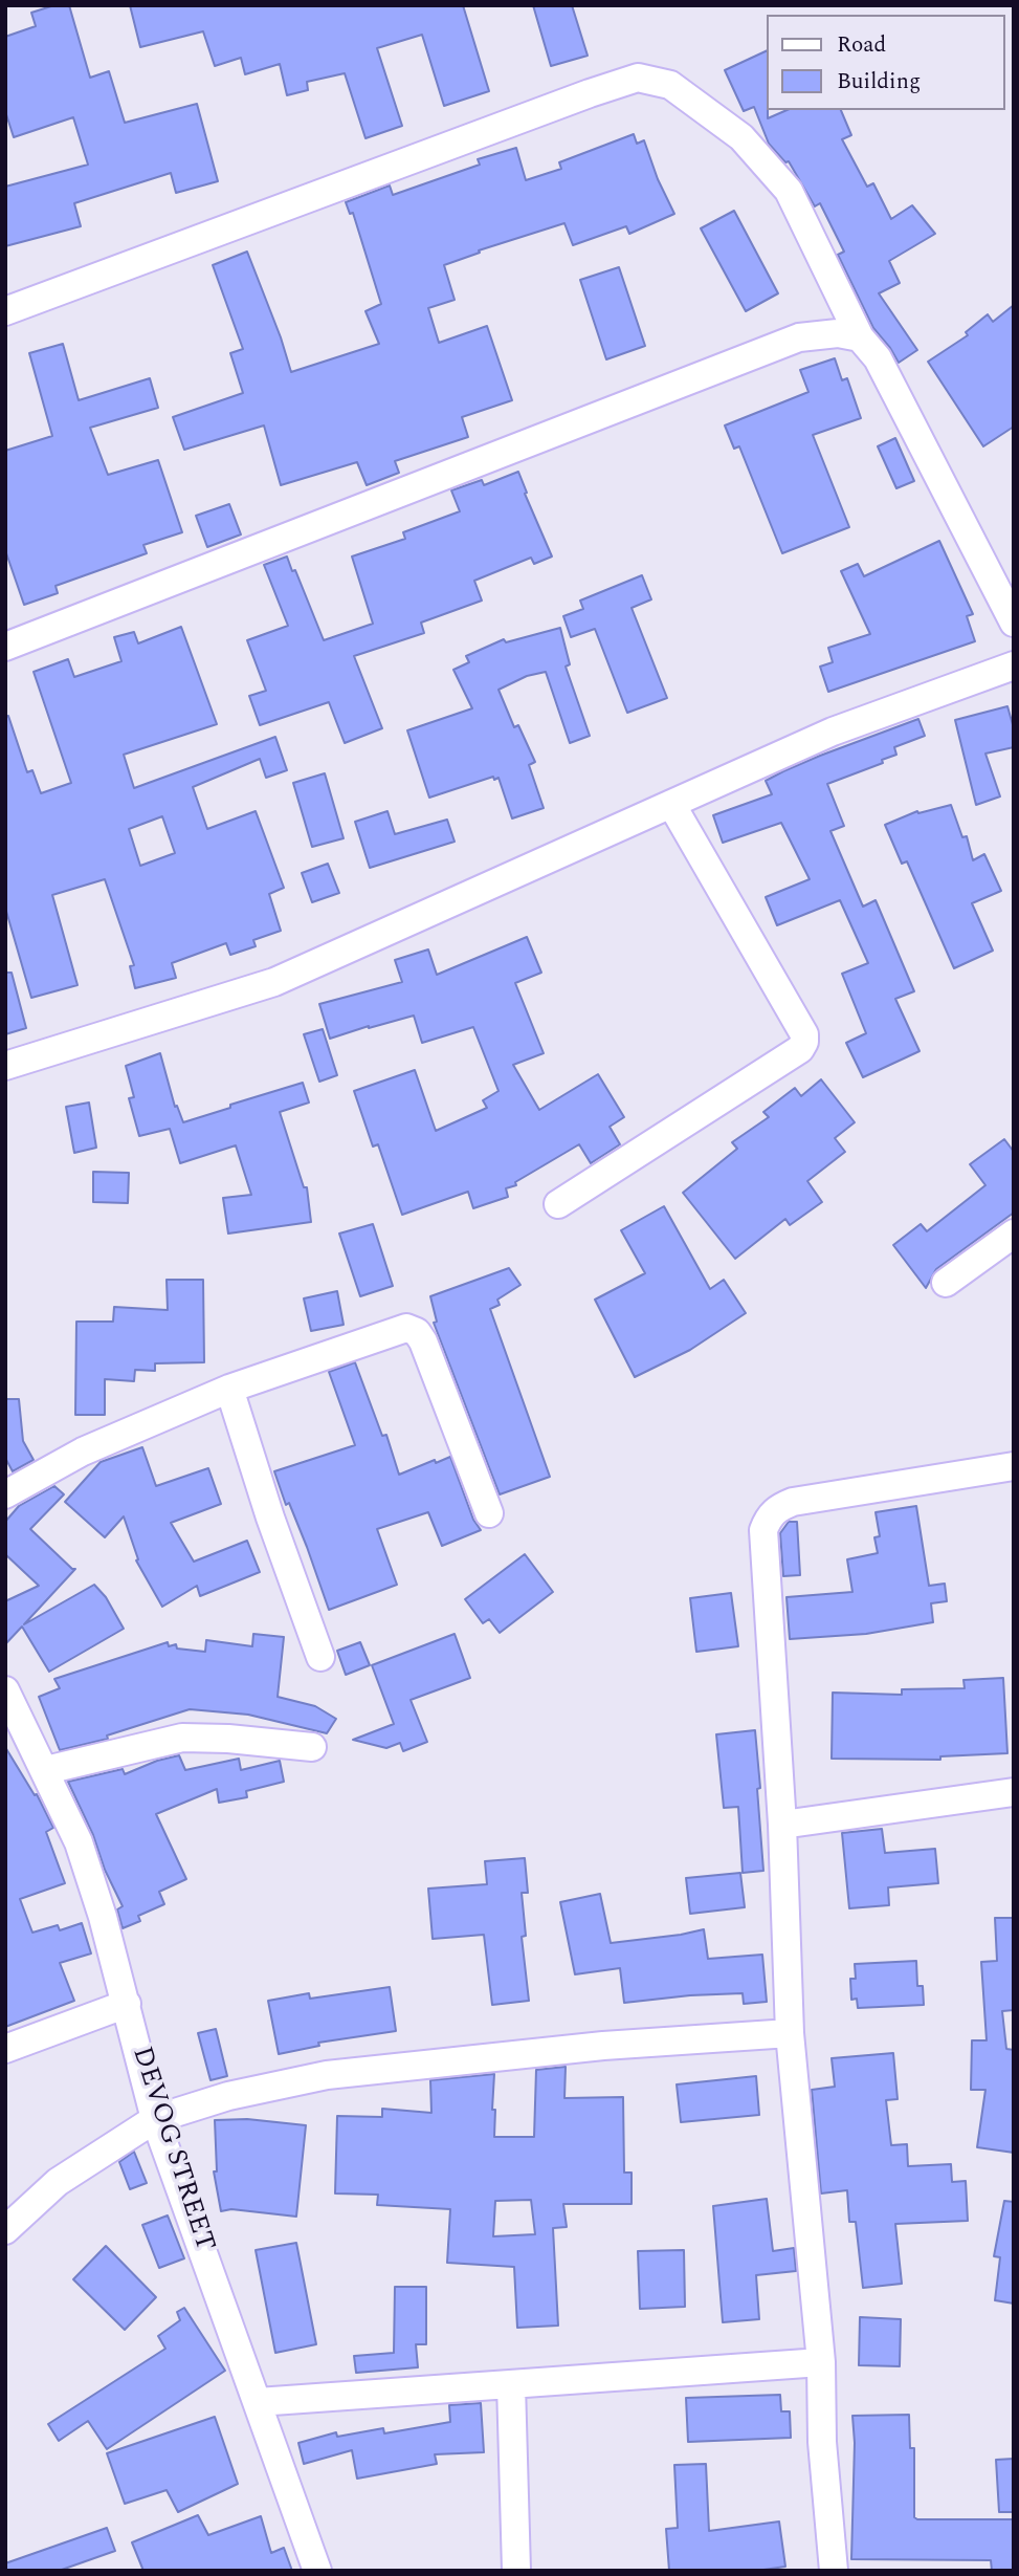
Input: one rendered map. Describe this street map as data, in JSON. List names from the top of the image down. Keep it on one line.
{"streets":{"street":["DEVOG STREET"]},"legend":["Road","Building"]}
